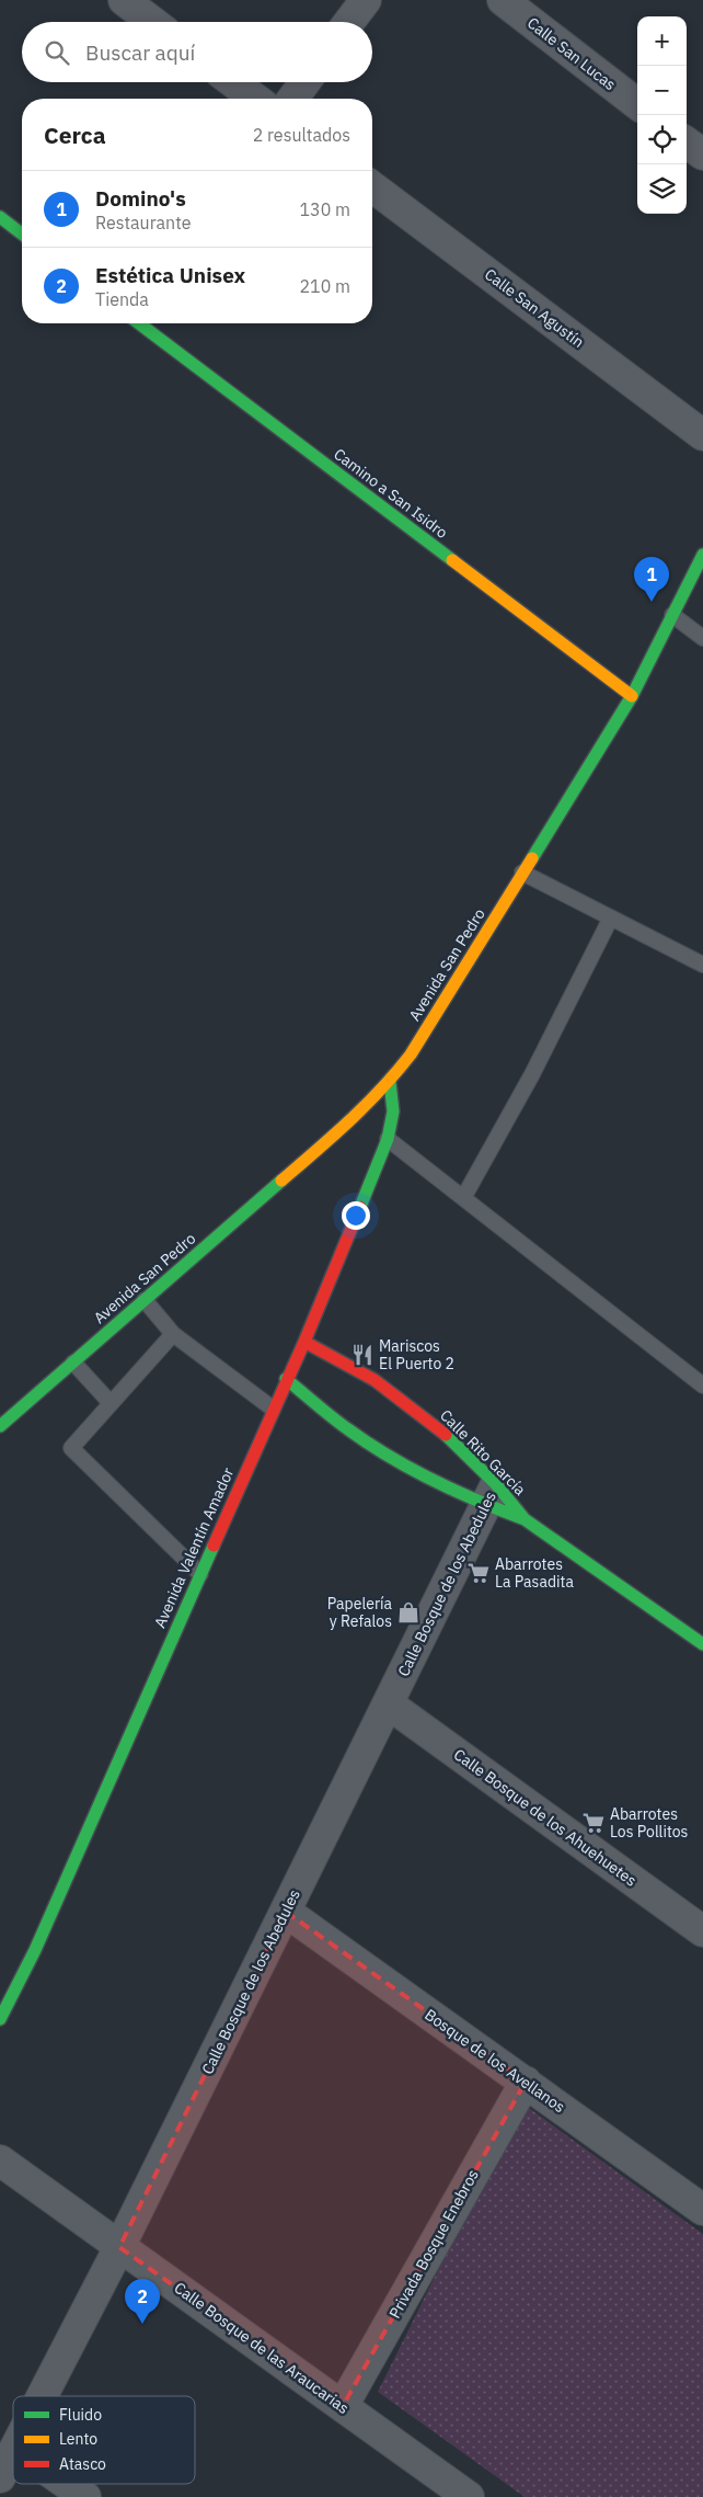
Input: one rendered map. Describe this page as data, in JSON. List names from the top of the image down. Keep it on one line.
{"streets":{"main road":["Camino a San Isidro","Avenida San Pedro","Calle Rito García","Avenida Valentín Amador"],"street":["Calle San Lucas","Calle San Agustín","Calle Bosque de los Abedules","Calle Bosque de los Ahuehuetes","Bosque de los Avellanos","Privada Bosque Enebros","Calle Bosque de las Araucarias"]},"crossings":[["Camino a San Isidro","Avenida San Pedro"],["Avenida San Pedro","Avenida Valentín Amador"],["Calle Rito García","Avenida Valentín Amador"],["Calle Rito García","Calle Bosque de los Abedules"],["Calle Bosque de los Abedules","Calle Bosque de los Ahuehuetes"],["Calle Bosque de los Abedules","Bosque de los Avellanos"],["Calle Bosque de los Abedules","Calle Bosque de las Araucarias"],["Bosque de los Avellanos","Privada Bosque Enebros"],["Privada Bosque Enebros","Calle Bosque de las Araucarias"]],"places":{"restaurant":["Mariscos El Puerto 2"],"supermarket":["Abarrotes La Pasadita","Abarrotes Los Pollitos"],"shop":["Papelería y Refalos"]},"legend":["Fluido","Lento","Atasco"],"page":{"map_buttons":["+","−"],"search":"Buscar aquí","heading":["Cerca","2 resultados"],"list":[{"mark":"1","name":"Domino's","note":"Restaurante","value":"130 m"},{"mark":"2","name":"Estética Unisex","note":"Tienda","value":"210 m"}],"pins":["1","2"]}}
